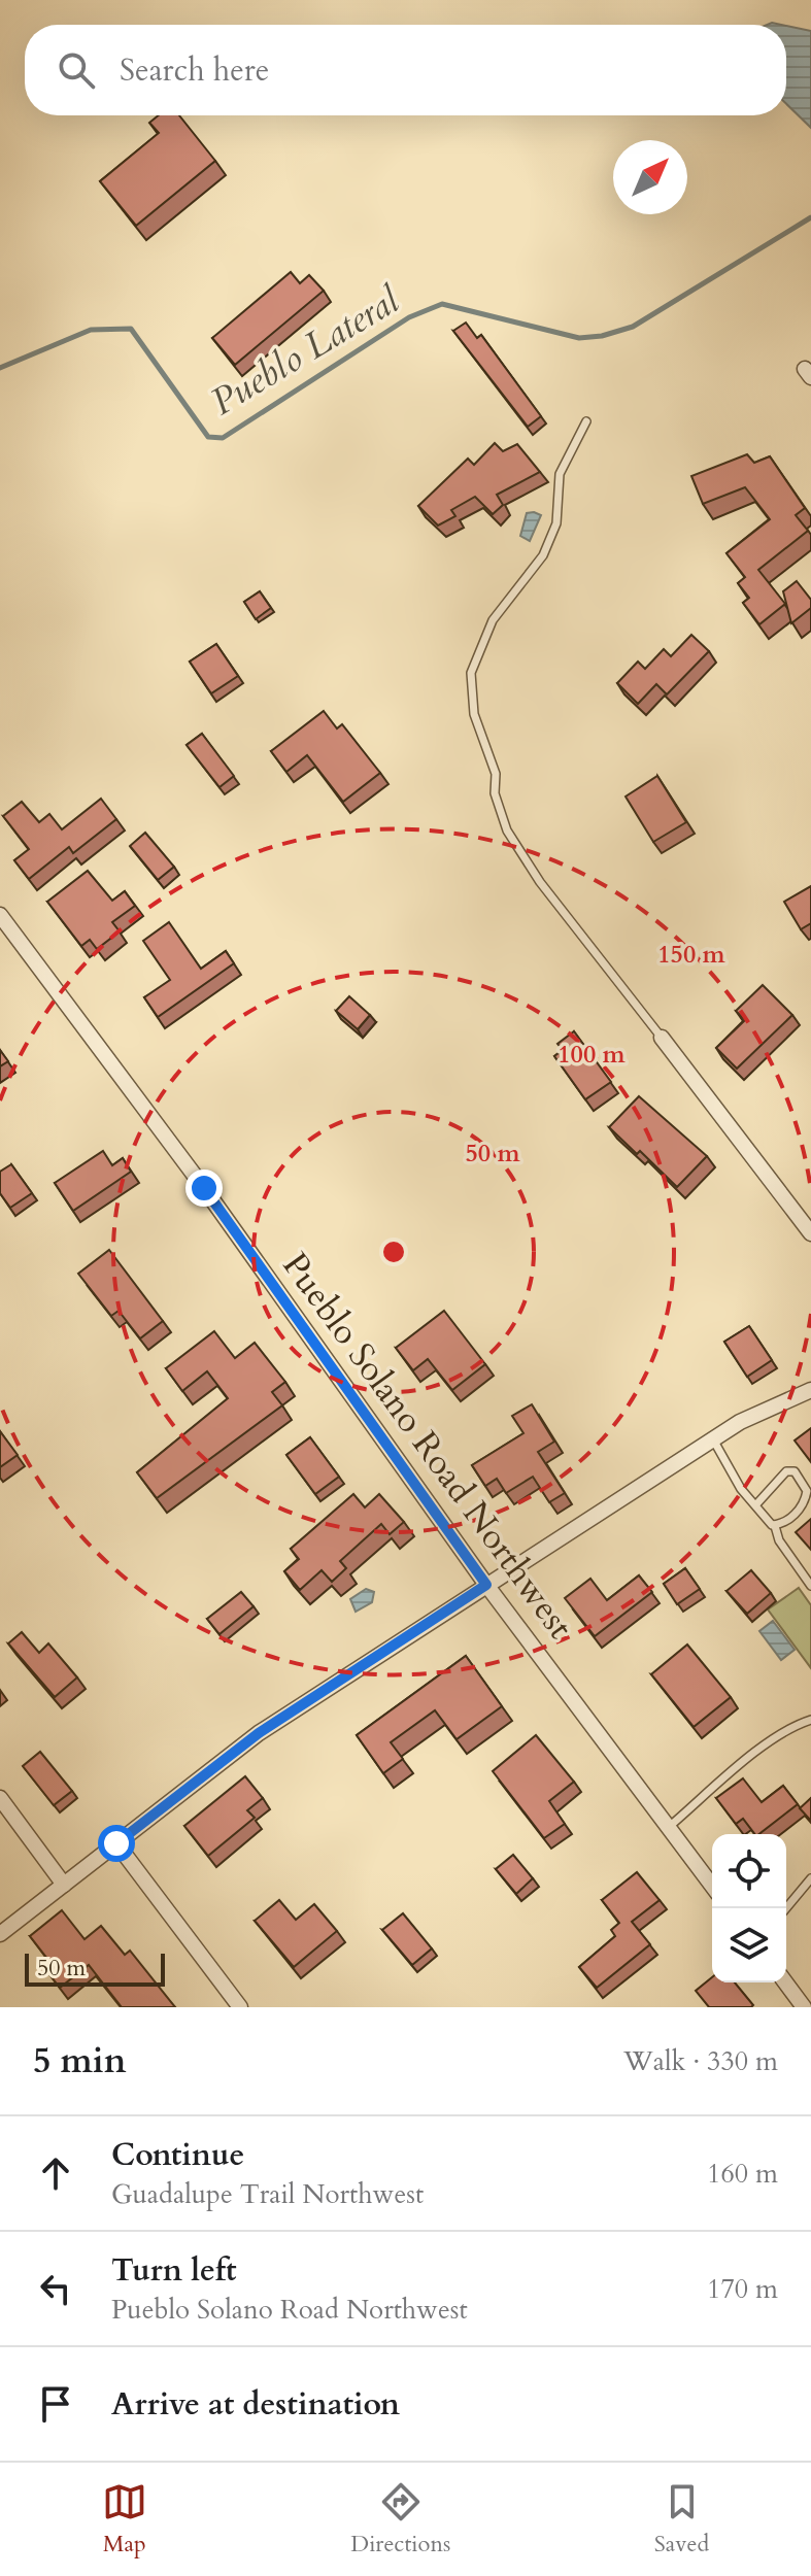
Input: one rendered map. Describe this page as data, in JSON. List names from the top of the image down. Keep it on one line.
{"streets":{"street":["Pueblo Solano Road Northwest"]},"water":["Pueblo Lateral"],"scale_bar":"50 m","north":"top right","page":{"search":"Search here","scale":"50 m","heading":["5 min","Walk · 330 m"],"list":[["Continue","Guadalupe Trail Northwest","160 m"],["Turn left","Pueblo Solano Road Northwest","170 m"],"Arrive at destination"],"nav":["Map","Directions","Saved"]},"rings":["150 m","100 m","50 m"]}
